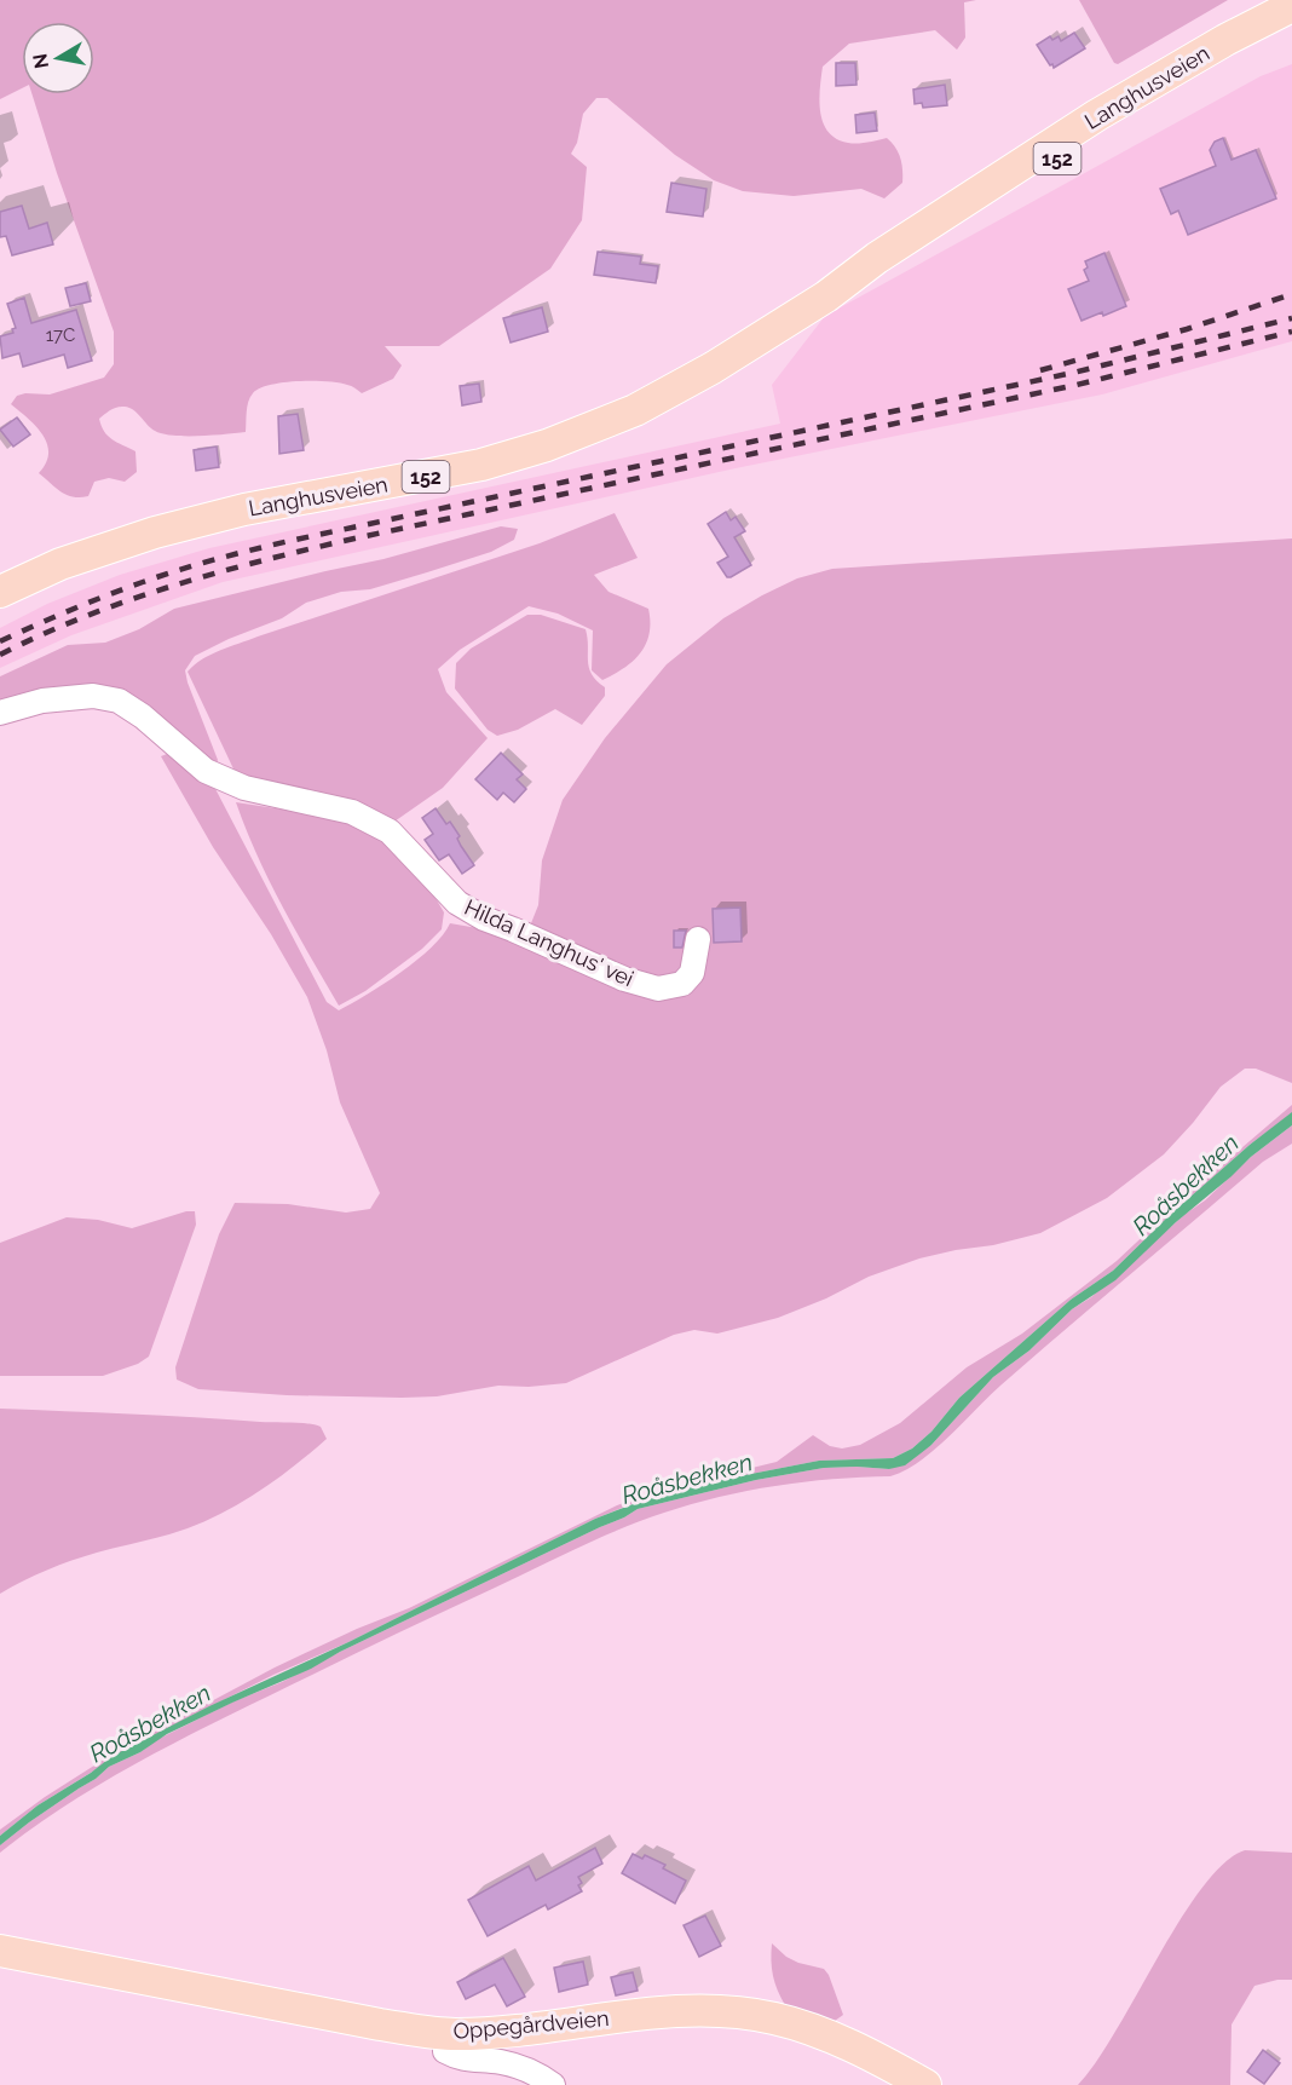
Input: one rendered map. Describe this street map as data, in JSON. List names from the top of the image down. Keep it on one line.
{"streets":{"main road":["Langhusveien","152","Oppegårdveien"],"street":["Hilda Langhus' vei"]},"water":["Roåsbekken"],"house_numbers":["17C"],"north":"left"}
